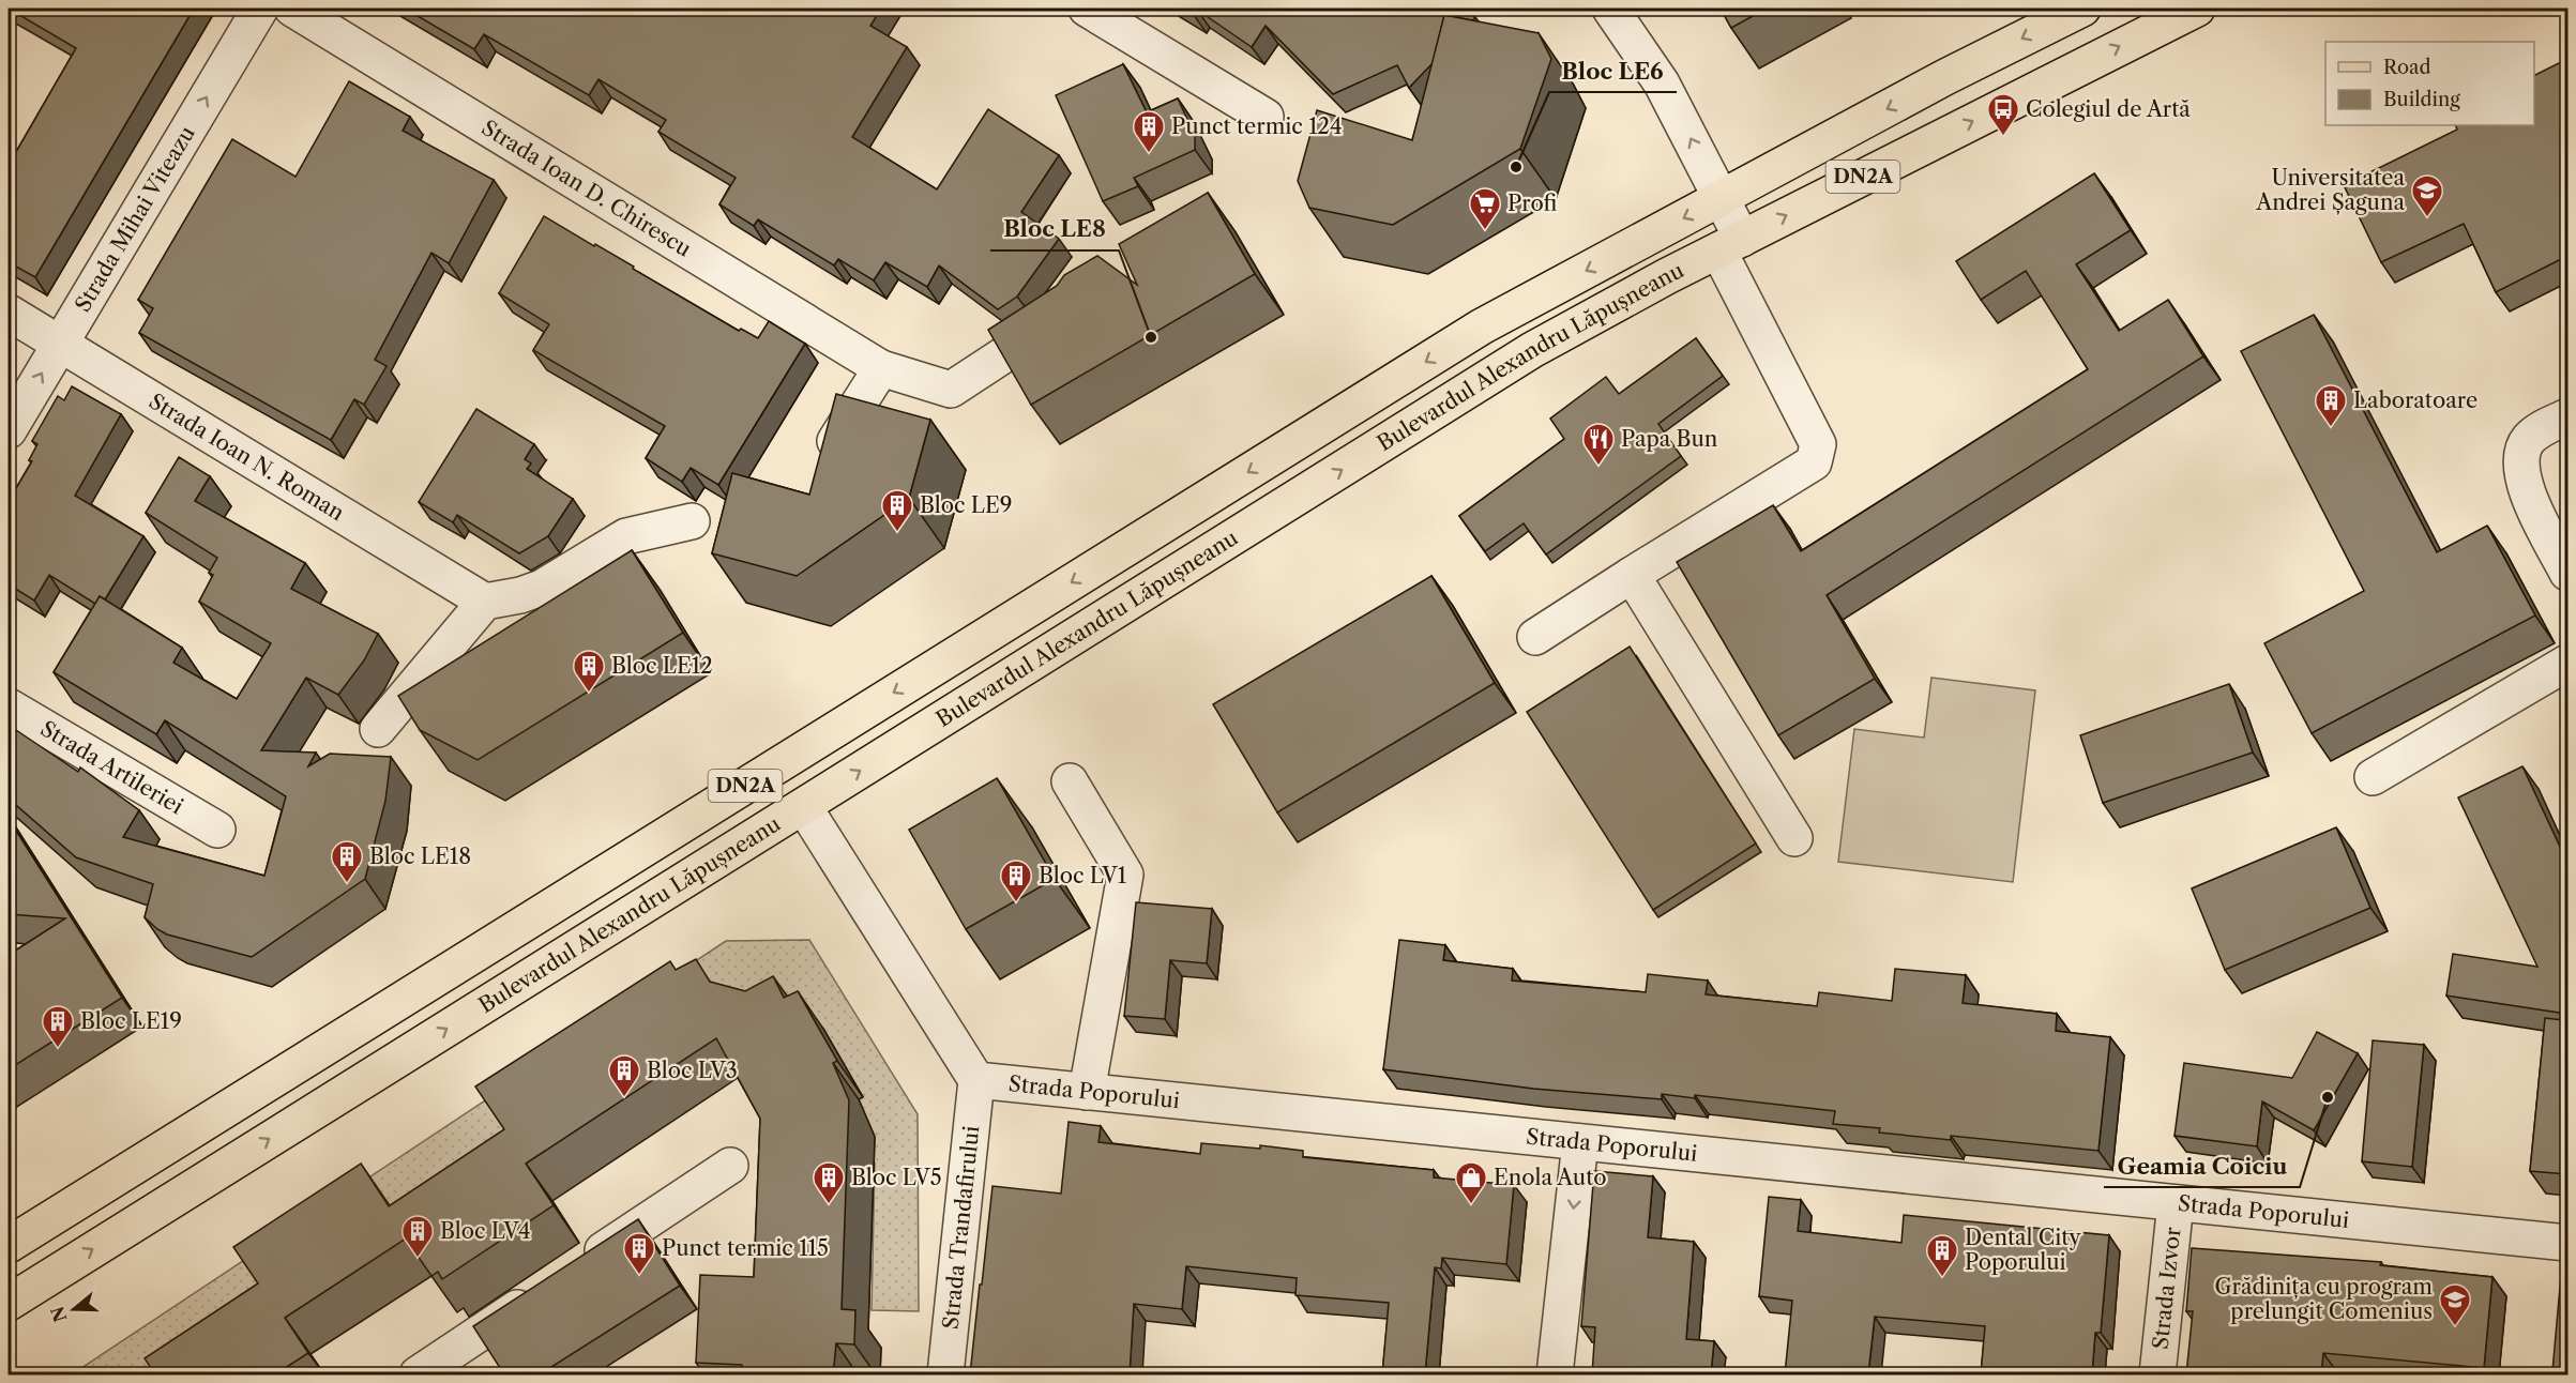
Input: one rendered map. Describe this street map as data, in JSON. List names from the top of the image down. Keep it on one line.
{"streets":{"main road":["DN2A","Bulevardul Alexandru Lăpușneanu"],"street":["Strada Ioan D. Chirescu","Strada Mihai Viteazu","Strada Ioan N. Roman","Strada Artileriei","Strada Poporului","Strada Trandafirului","Strada Izvor"]},"crossings":[["Strada Mihai Viteazu","Strada Ioan N. Roman"],["Strada Poporului","Strada Trandafirului"],["Strada Poporului","Strada Izvor"]],"one_way":["Strada Mihai Viteazu"],"places":{"bus stop":["Colegiul de Artă"],"building":["Punct termic 124","Laboratoare","Bloc LE9","Bloc LE12","Bloc LE18","Bloc LV1","Bloc LE19","Bloc LV3","Bloc LV5","Bloc LV4","Punct termic 115","Dental City Poporului"],"other":["Bloc LE6","Bloc LE8","Geamia Coiciu"],"school or university":["Universitatea Andrei Șaguna","Grădinița cu program prelungit Comenius"],"supermarket":["Profi"],"restaurant":["Papa Bun"],"shop":["Enola Auto"]},"legend":["Road","Building"],"north":"left"}
